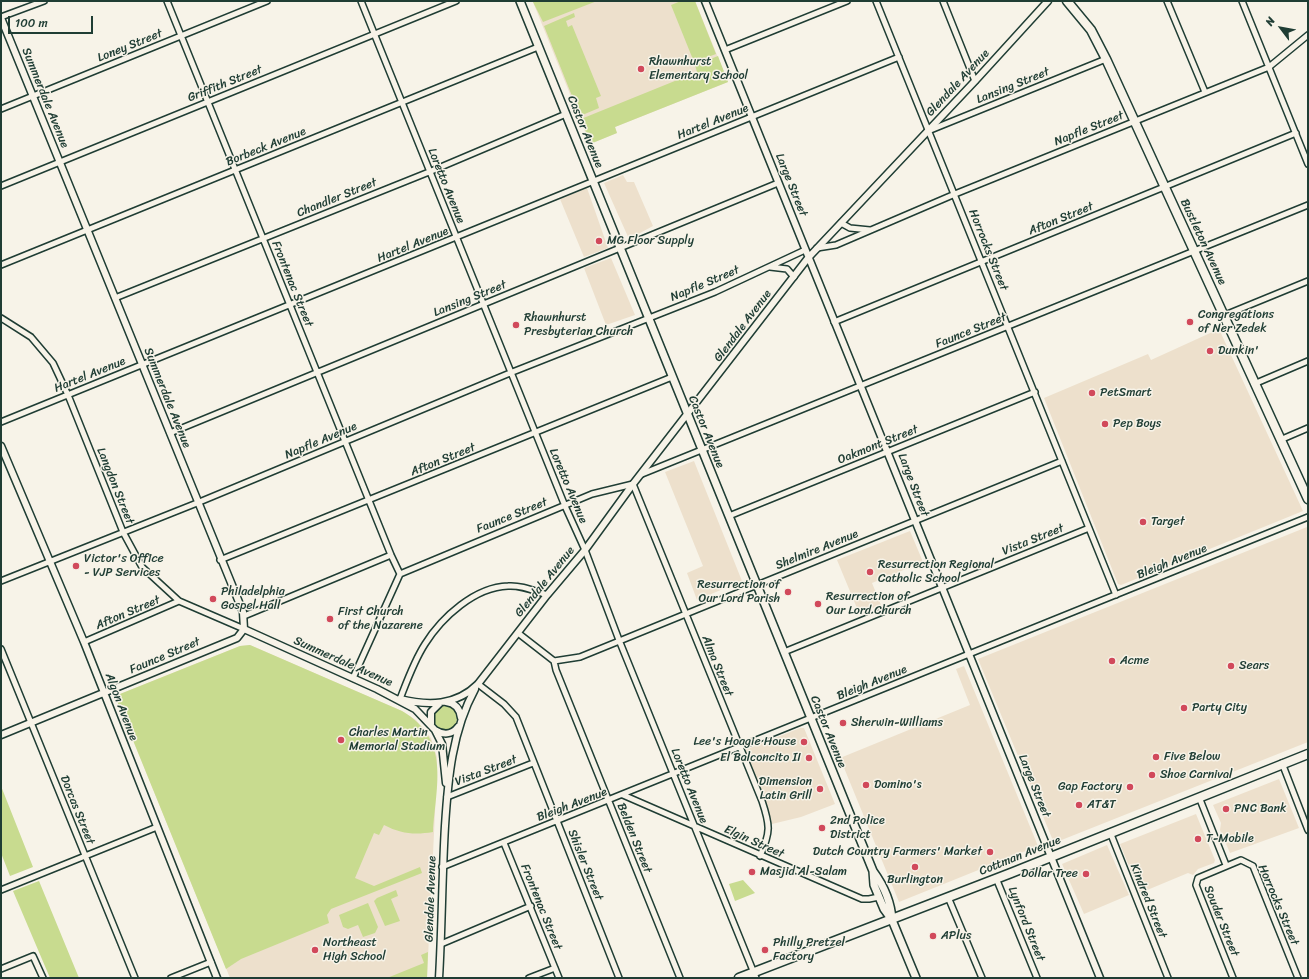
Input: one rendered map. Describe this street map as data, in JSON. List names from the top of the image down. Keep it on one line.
{"streets":{"main road":["Castor Avenue","Bustleton Avenue","Cottman Avenue"],"street":["Loney Street","Glendale Avenue","Griffith Street","Lansing Street","Summerdale Avenue","Hartel Avenue","Napfle Street","Borbeck Avenue","Large Street","Loretto Avenue","Chandler Street","Afton Street","Horrocks Street","Frontenac Street","Faunce Street","Napfle Avenue","Oakmont Street","Langdon Street","Vista Street","Shelmire Avenue","Bleigh Avenue","Alma Street","Algon Avenue","Dorcas Street","Belden Street","Elgin Street","Shisler Street","Kindred Street","Souder Street","Lynford Street"]},"crossings":[["Loney Street","Summerdale Avenue"],["Loney Street","Frontenac Street"],["Glendale Avenue","Lansing Street"],["Glendale Avenue","Summerdale Avenue"],["Glendale Avenue","Napfle Street"],["Glendale Avenue","Castor Avenue"],["Glendale Avenue","Large Street"],["Glendale Avenue","Loretto Avenue"],["Glendale Avenue","Horrocks Street"],["Glendale Avenue","Faunce Street"],["Glendale Avenue","Vista Street"],["Glendale Avenue","Bleigh Avenue"],["Glendale Avenue","Alma Street"],["Glendale Avenue","Shisler Street"],["Griffith Street","Summerdale Avenue"],["Griffith Street","Loretto Avenue"],["Griffith Street","Frontenac Street"],["Lansing Street","Summerdale Avenue"],["Lansing Street","Castor Avenue"],["Lansing Street","Large Street"],["Lansing Street","Loretto Avenue"],["Lansing Street","Bustleton Avenue"],["Lansing Street","Horrocks Street"],["Lansing Street","Frontenac Street"],["Summerdale Avenue","Hartel Avenue"],["Summerdale Avenue","Borbeck Avenue"],["Summerdale Avenue","Chandler Street"],["Summerdale Avenue","Afton Street"],["Summerdale Avenue","Faunce Street"],["Summerdale Avenue","Napfle Avenue"],["Summerdale Avenue","Langdon Street"],["Hartel Avenue","Castor Avenue"],["Hartel Avenue","Large Street"],["Hartel Avenue","Loretto Avenue"],["Hartel Avenue","Horrocks Street"],["Hartel Avenue","Frontenac Street"],["Hartel Avenue","Langdon Street"],["Napfle Street","Castor Avenue"],["Napfle Street","Large Street"],["Napfle Street","Bustleton Avenue"],["Napfle Street","Horrocks Street"],["Napfle Street","Napfle Avenue"],["Castor Avenue","Borbeck Avenue"],["Castor Avenue","Chandler Street"],["Castor Avenue","Afton Street"],["Castor Avenue","Faunce Street"],["Castor Avenue","Napfle Avenue"],["Castor Avenue","Oakmont Street"],["Castor Avenue","Vista Street"],["Castor Avenue","Shelmire Avenue"],["Castor Avenue","Bleigh Avenue"],["Castor Avenue","Elgin Street"],["Castor Avenue","Cottman Avenue"],["Borbeck Avenue","Loretto Avenue"],["Borbeck Avenue","Frontenac Street"],["Large Street","Afton Street"],["Large Street","Faunce Street"],["Large Street","Oakmont Street"],["Large Street","Vista Street"],["Large Street","Shelmire Avenue"],["Large Street","Bleigh Avenue"],["Large Street","Cottman Avenue"],["Loretto Avenue","Chandler Street"],["Loretto Avenue","Afton Street"],["Loretto Avenue","Faunce Street"],["Loretto Avenue","Napfle Avenue"],["Loretto Avenue","Shelmire Avenue"],["Loretto Avenue","Bleigh Avenue"],["Loretto Avenue","Elgin Street"],["Loretto Avenue","Cottman Avenue"],["Chandler Street","Frontenac Street"],["Afton Street","Bustleton Avenue"],["Afton Street","Horrocks Street"],["Afton Street","Frontenac Street"],["Afton Street","Langdon Street"],["Afton Street","Algon Avenue"],["Bustleton Avenue","Faunce Street"],["Horrocks Street","Faunce Street"],["Horrocks Street","Oakmont Street"],["Horrocks Street","Vista Street"],["Horrocks Street","Shelmire Avenue"],["Horrocks Street","Bleigh Avenue"],["Horrocks Street","Souder Street"],["Frontenac Street","Faunce Street"],["Frontenac Street","Napfle Avenue"],["Frontenac Street","Bleigh Avenue"],["Faunce Street","Langdon Street"],["Faunce Street","Alma Street"],["Faunce Street","Algon Avenue"],["Faunce Street","Dorcas Street"],["Napfle Avenue","Langdon Street"],["Napfle Avenue","Algon Avenue"],["Vista Street","Shisler Street"],["Shelmire Avenue","Alma Street"],["Shelmire Avenue","Belden Street"],["Bleigh Avenue","Alma Street"],["Bleigh Avenue","Belden Street"],["Bleigh Avenue","Elgin Street"],["Bleigh Avenue","Shisler Street"],["Alma Street","Elgin Street"],["Cottman Avenue","Kindred Street"],["Cottman Avenue","Lynford Street"]],"places":["Rhawnhurst Elementary School","MG Floor Supply","Congregations of Ner Zedek","Rhawnhurst Presbyterian Church","Dunkin'","PetSmart","Pep Boys","Target","Victor's Office - VJP Services","Resurrection Regional Catholic School","Resurrection of Our Lord Parish","Philadelphia Gospel Hall","Resurrection of Our Lord Church","First Church of the Nazarene","Acme","Sears","Party City","Sherwin-Williams","Charles Martin Memorial Stadium","Lee's Hoagie House","Five Below","El Balconcito II","Shoe Carnival","Domino's","Gap Factory","Dimension Latin Grill","AT&T","PNC Bank","2nd Police District","T-Mobile","Dutch Country Farmers' Market","Burlington","Masjid Al-Salam","Dollar Tree","APlus","Northeast High School","Philly Pretzel Factory"],"scale_bar":"100 m","north":"top left"}
